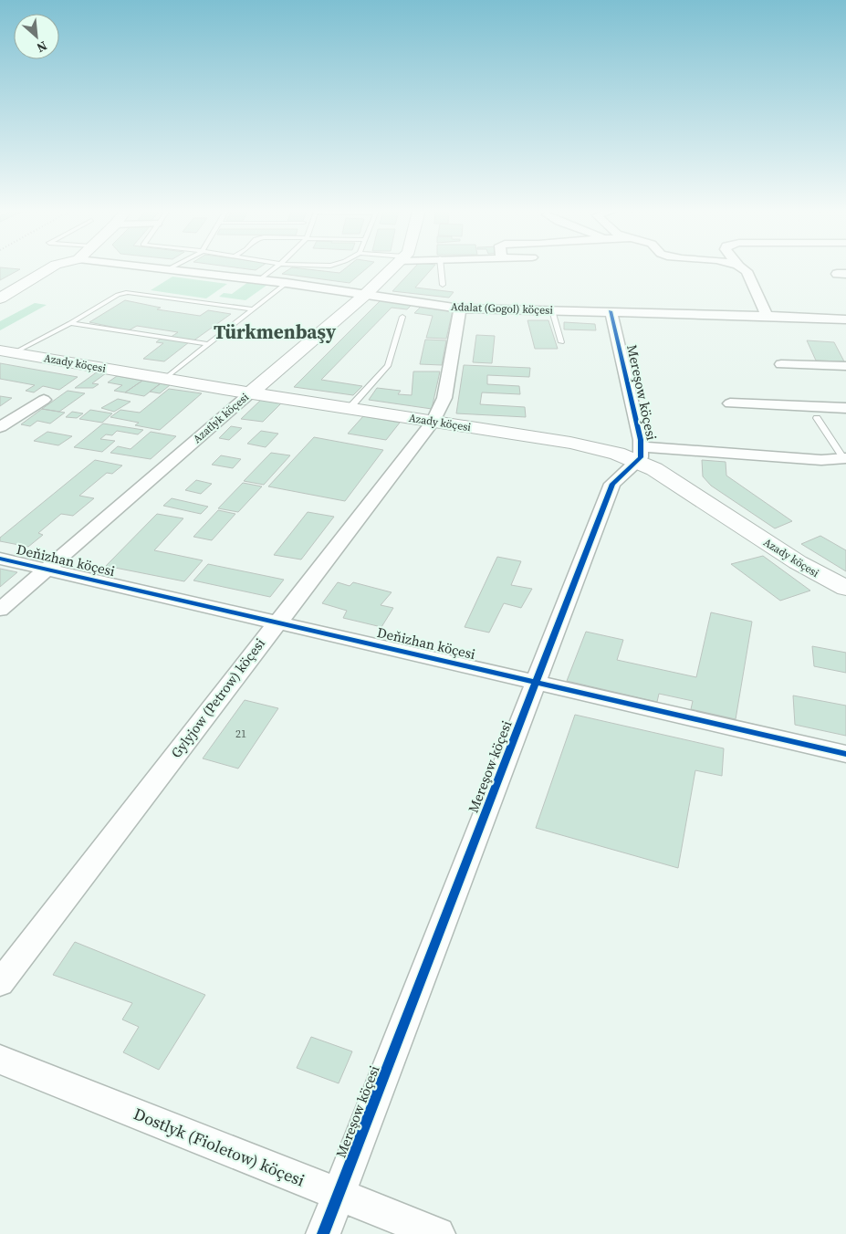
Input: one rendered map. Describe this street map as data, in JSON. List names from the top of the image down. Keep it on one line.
{"streets":{"main road":["Azady köçesi","Azatlyk köçesi"],"street":["Adalat (Gogol) köçesi","Mereşow köçesi","Deňizhan köçesi","Gylyjow (Petrow) köçesi","Dostlyk (Fioletow) köçesi"]},"crossings":[["Adalat (Gogol) köçesi","Mereşow köçesi"],["Adalat (Gogol) köçesi","Azatlyk köçesi"],["Adalat (Gogol) köçesi","Gylyjow (Petrow) köçesi"],["Azady köçesi","Mereşow köçesi"],["Azady köçesi","Azatlyk köçesi"],["Azady köçesi","Gylyjow (Petrow) köçesi"],["Mereşow köçesi","Deňizhan köçesi"],["Mereşow köçesi","Dostlyk (Fioletow) köçesi"],["Azatlyk köçesi","Deňizhan köçesi"],["Deňizhan köçesi","Gylyjow (Petrow) köçesi"]],"districts":["Türkmenbaşy"],"house_numbers":["21"],"north":"bottom right"}
